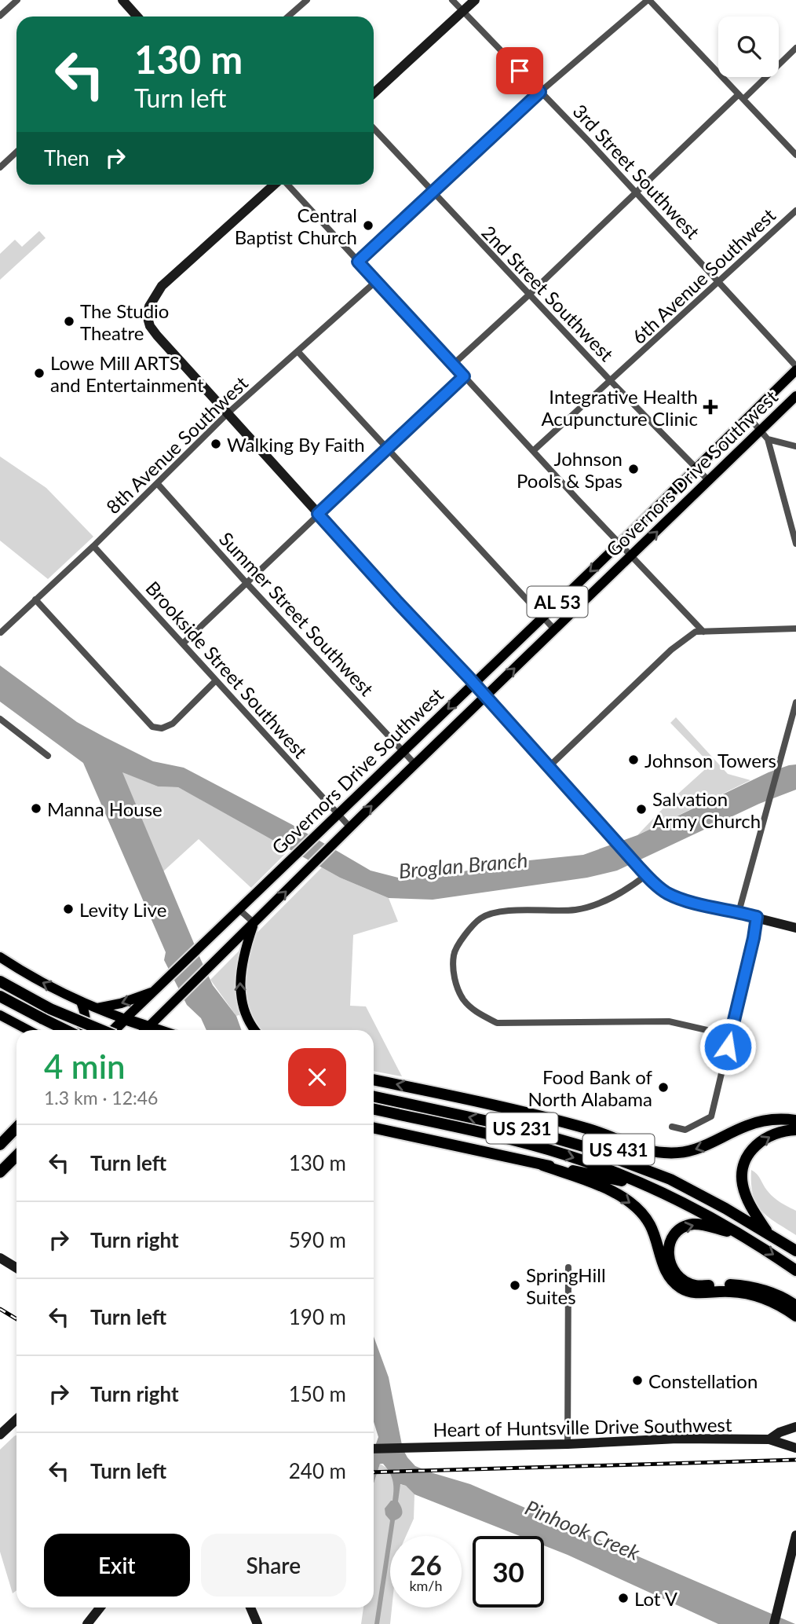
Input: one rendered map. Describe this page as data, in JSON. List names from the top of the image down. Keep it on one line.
{"streets":{"highway":["Governors Drive Southwest","US 231","US 431"],"main road":["AL 53"],"street":["3rd Street Southwest","6th Avenue Southwest","2nd Street Southwest","8th Avenue Southwest","Summer Street Southwest","Brookside Street Southwest","Heart of Huntsville Drive Southwest"]},"crossings":[["3rd Street Southwest","6th Avenue Southwest"],["3rd Street Southwest","Governors Drive Southwest"],["6th Avenue Southwest","2nd Street Southwest"],["2nd Street Southwest","Governors Drive Southwest"],["8th Avenue Southwest","Summer Street Southwest"],["8th Avenue Southwest","Brookside Street Southwest"],["Governors Drive Southwest","Summer Street Southwest"],["Governors Drive Southwest","Brookside Street Southwest"],["US 231","US 431"]],"water":["Broglan Branch","Pinhook Creek"],"places":{"other":["Central Baptist Church","The Studio Theatre","Lowe Mill ARTS and Entertainment","Walking By Faith","Johnson Pools & Spas","Johnson Towers","Manna House","Salvation Army Church","Levity Live","Food Bank of North Alabama","SpringHill Suites","Constellation","Lot V"],"health":["Integrative Health Acupuncture Clinic"]},"page":{"turn":["130 m","Turn left"],"then":"Then","heading":["4 min","1.3 km · 12:46"],"list":[{"name":"Turn left","value":"130 m"},{"name":"Turn right","value":"590 m"},{"name":"Turn left","value":"190 m"},{"name":"Turn right","value":"150 m"},{"name":"Turn left","value":"240 m"}],"buttons":["Exit","Share"],"speed":"26 km/h","limit":"30"}}
